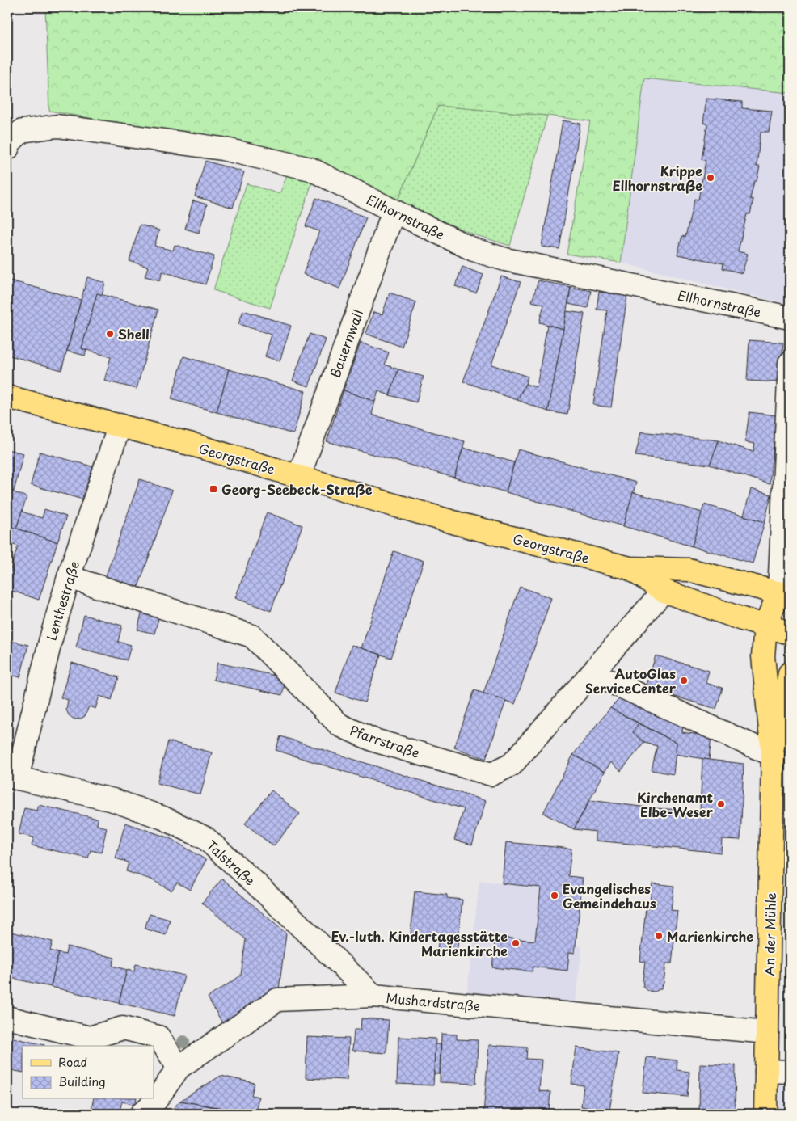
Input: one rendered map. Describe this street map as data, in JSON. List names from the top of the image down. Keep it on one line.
{"streets":{"main road":["Georgstraße","An der Mühle"],"street":["Ellhornstraße","Bauernwall","Lenthestraße","Pfarrstraße","Talstraße","Mushardstraße"]},"crossings":[["Ellhornstraße","Bauernwall"],["Bauernwall","Georgstraße"],["Georgstraße","Lenthestraße"],["Georgstraße","Pfarrstraße"],["Georgstraße","An der Mühle"],["Lenthestraße","Pfarrstraße"],["Lenthestraße","Talstraße"],["Talstraße","Mushardstraße"],["An der Mühle","Mushardstraße"]],"places":{"other":["Krippe Ellhornstraße","Shell","AutoGlas ServiceCenter","Kirchenamt Elbe-Weser","Evangelisches Gemeindehaus","Marienkirche","Ev.-luth. Kindertagesstätte Marienkirche"],"transit":["Georg-Seebeck-Straße"]},"legend":["Road","Building"]}
